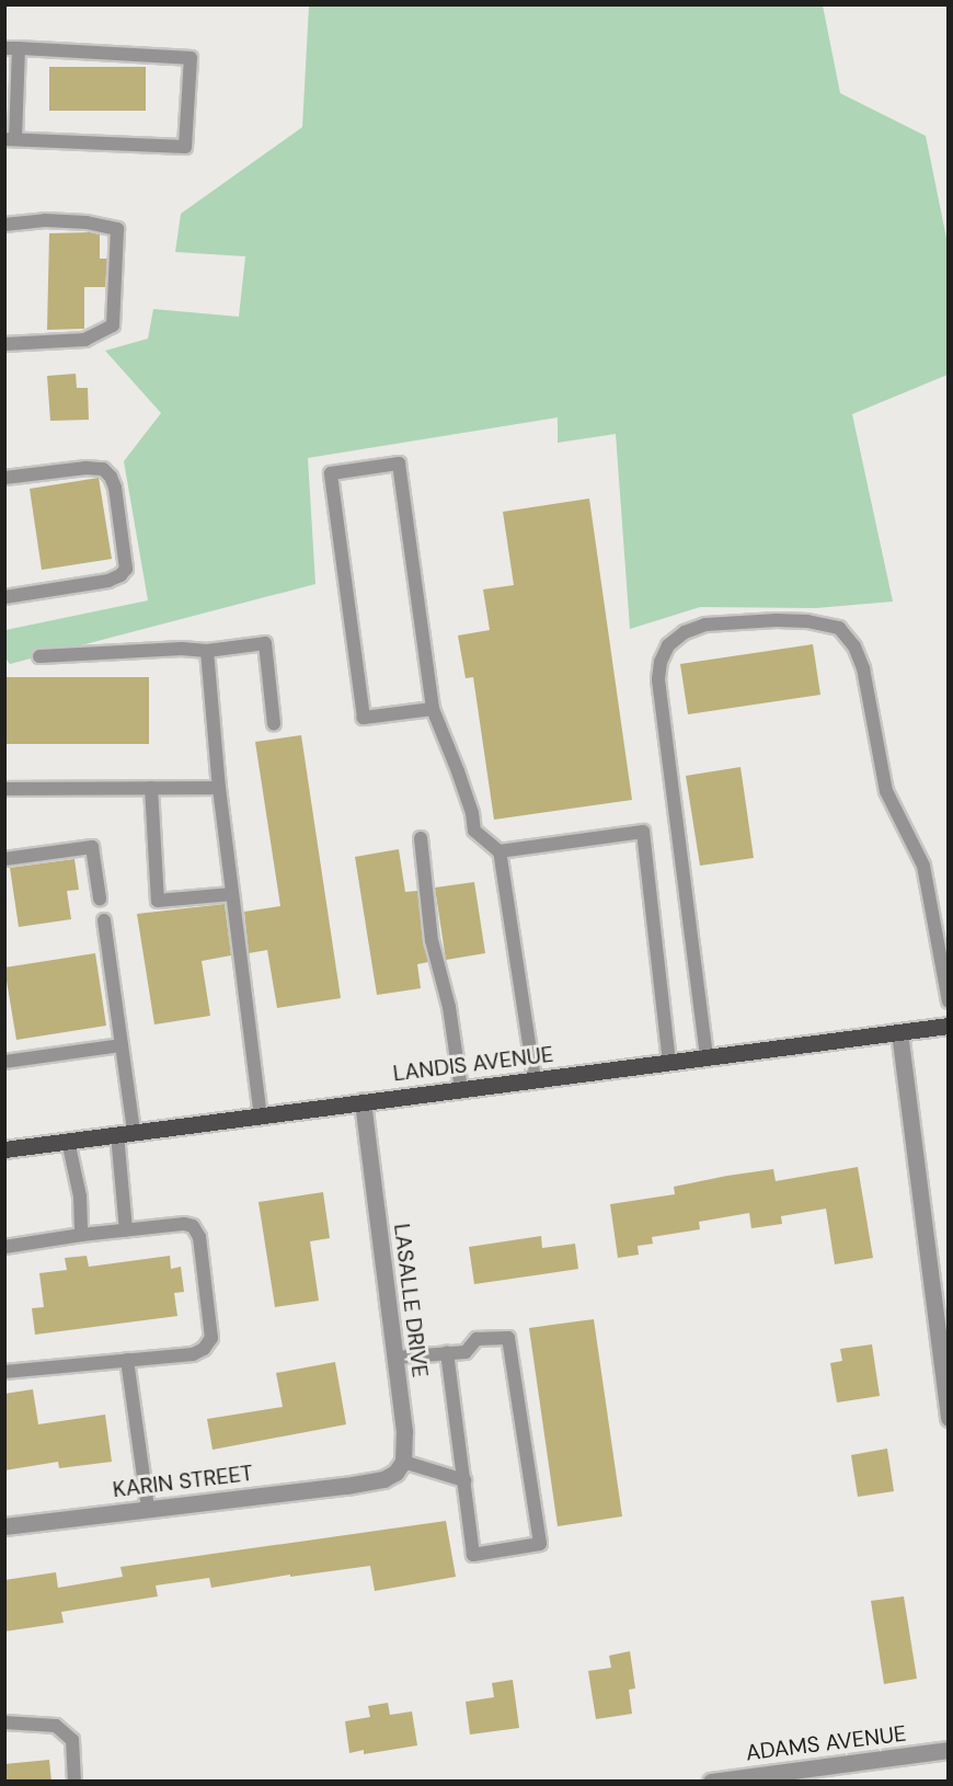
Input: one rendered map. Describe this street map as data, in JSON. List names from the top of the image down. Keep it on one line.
{"streets":{"main road":["LANDIS AVENUE"],"street":["LASALLE DRIVE","KARIN STREET","ADAMS AVENUE"]},"crossings":[["LANDIS AVENUE","LASALLE DRIVE"],["LASALLE DRIVE","KARIN STREET"]]}
